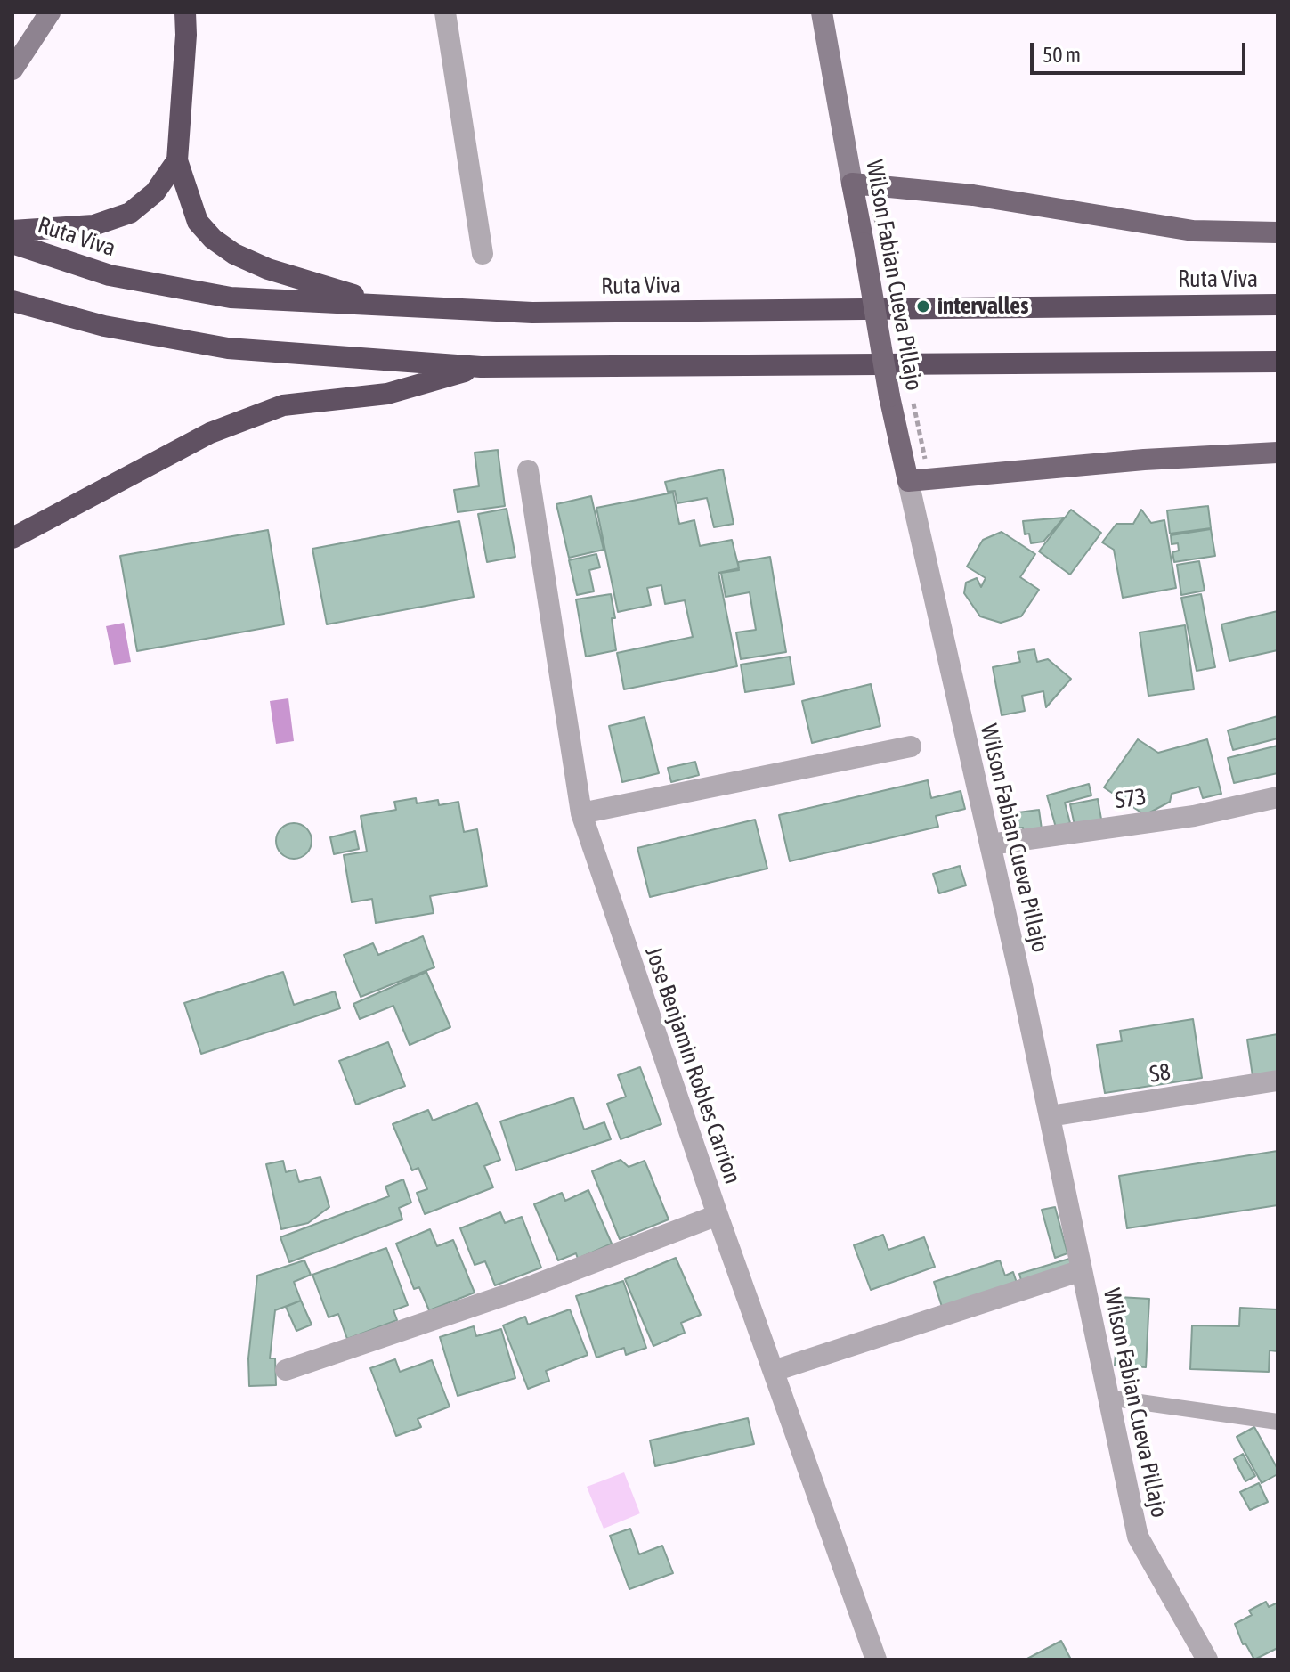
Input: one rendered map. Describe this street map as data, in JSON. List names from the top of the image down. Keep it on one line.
{"streets":{"highway":["Ruta Viva"],"main road":["Wilson Fabian Cueva Pillajo"],"street":["S73","Jose Benjamin Robles Carrion","S8"]},"crossings":[["Ruta Viva","Wilson Fabian Cueva Pillajo"],["Wilson Fabian Cueva Pillajo","S73"],["Wilson Fabian Cueva Pillajo","S8"]],"places":["intervalles"],"scale_bar":"50 m"}
